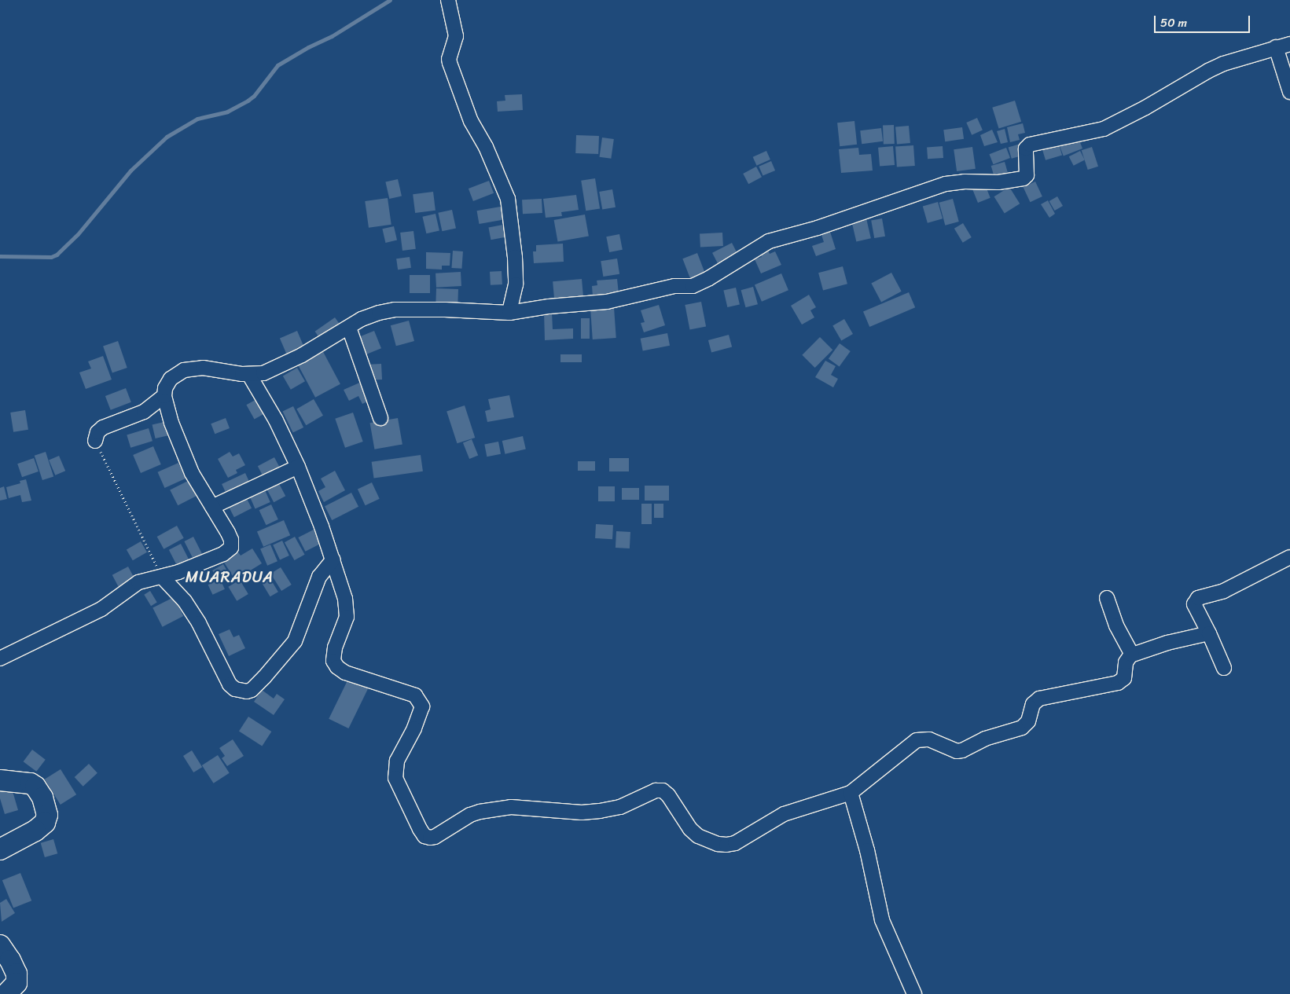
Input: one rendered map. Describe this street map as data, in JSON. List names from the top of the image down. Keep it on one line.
{"districts":["MUARADUA"],"scale_bar":"50 m"}
